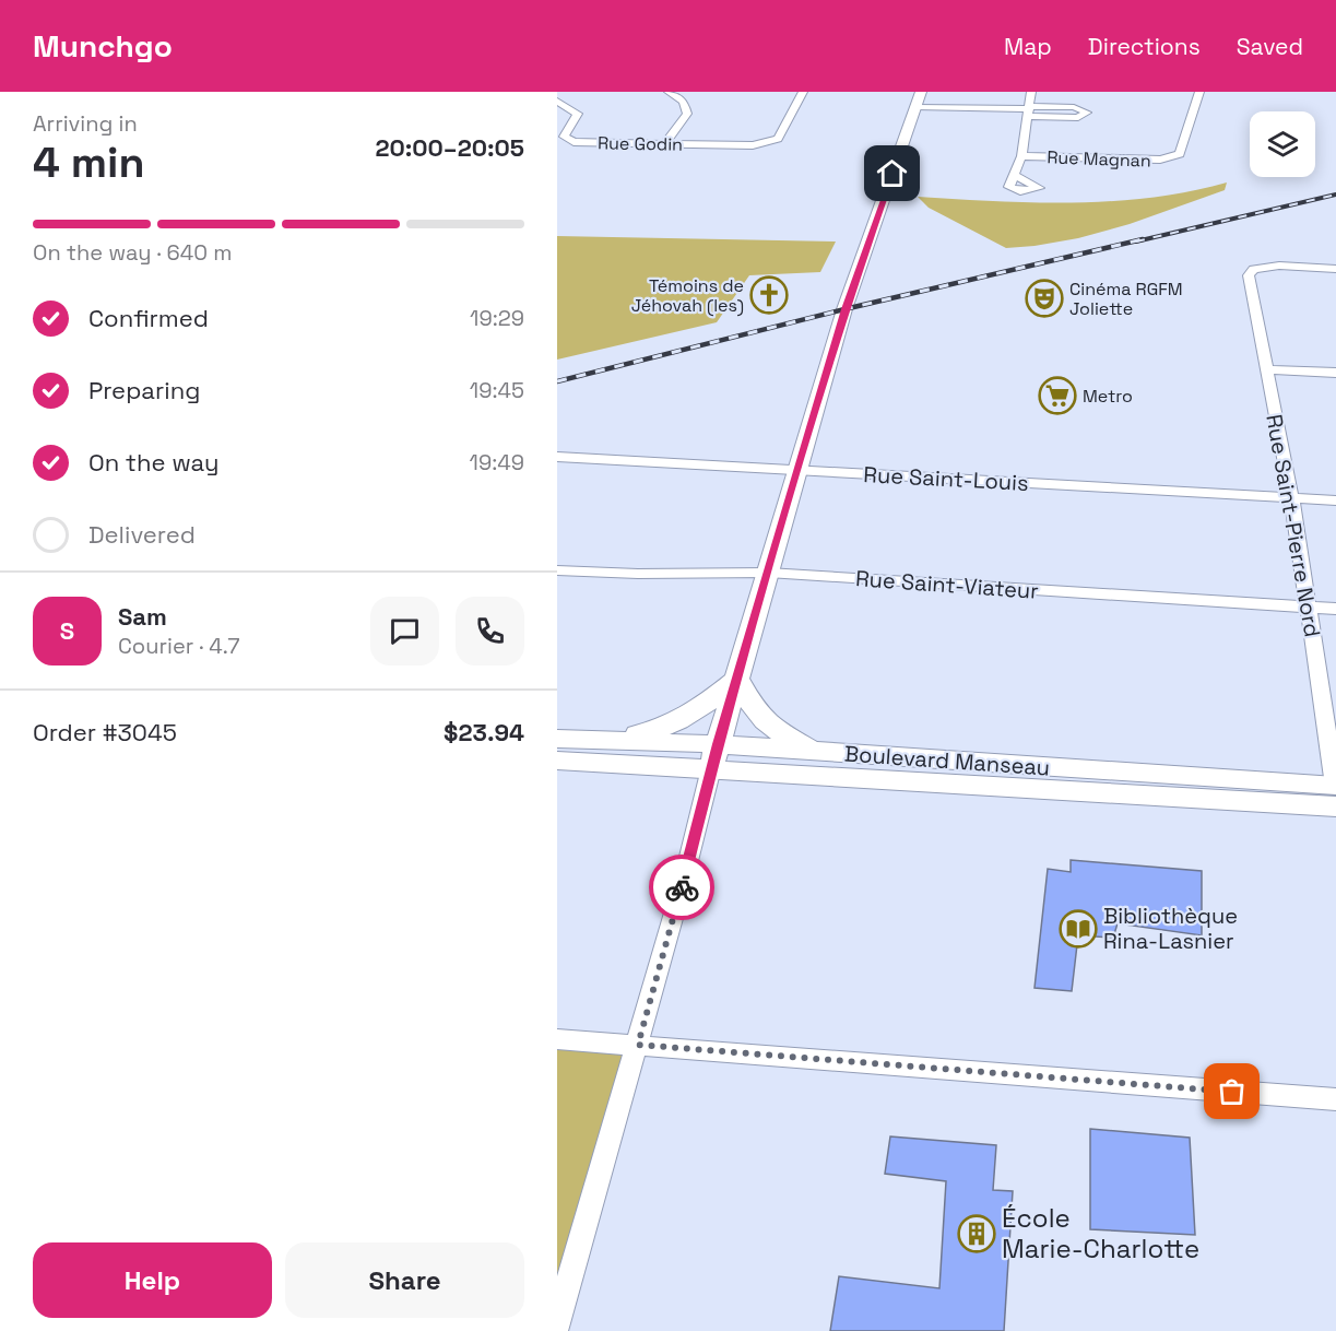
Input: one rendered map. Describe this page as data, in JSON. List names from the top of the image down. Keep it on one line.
{"streets":{"main road":["Boulevard Manseau"],"street":["Rue Godin","Rue Magnan","Rue Saint-Louis","Rue Saint-Pierre Nord","Rue Saint-Viateur"]},"crossings":[["Rue Saint-Louis","Rue Saint-Pierre Nord"],["Rue Saint-Pierre Nord","Rue Saint-Viateur"],["Rue Saint-Pierre Nord","Boulevard Manseau"]],"places":{"church":["Témoins de Jéhovah (les)"],"theatre":["Cinéma RGFM Joliette"],"supermarket":["Metro"],"library":["Bibliothèque Rina-Lasnier"],"building":["École Marie-Charlotte"]},"page":{"header":"Munchgo","nav":["Map","Directions","Saved"],"heading":["4 min","Arriving in","20:00–20:05"],"panel":["Sam","Courier · 4.7","Order #3045","$23.94"],"bar":"On the way · 640 m","list":[["Confirmed","19:29"],["Preparing","19:45"],["On the way","19:49"],"Delivered"],"round":"S","buttons":["Help","Share"]}}
